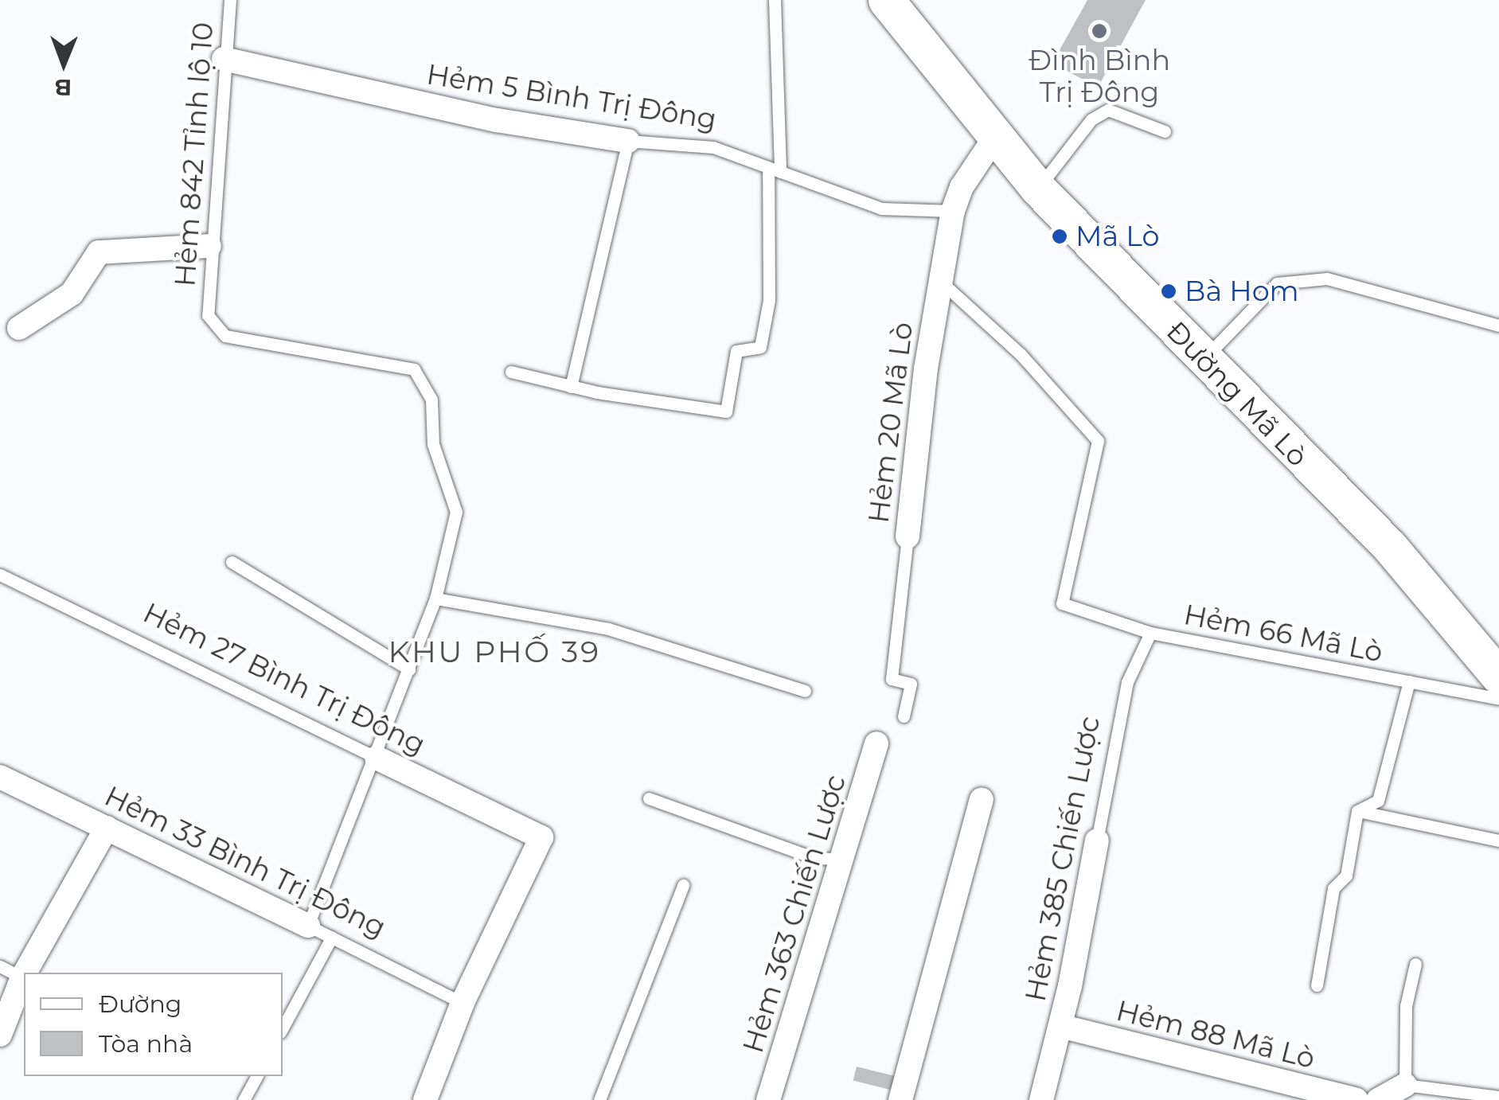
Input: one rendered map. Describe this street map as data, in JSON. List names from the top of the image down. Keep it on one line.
{"streets":{"main road":["Đường Mã Lò"],"street":["Hẻm 5 Bình Trị Đông","Hẻm 20 Mã Lò","Hẻm 27 Bình Trị Đông","Hẻm 385 Chiến Lược","Hẻm 33 Bình Trị Đông","Hẻm 363 Chiến Lược","Hẻm 88 Mã Lò"],"lane":["Hẻm 842 Tỉnh lộ 10","Hẻm 66 Mã Lò"]},"crossings":[["Hẻm 5 Bình Trị Đông","Hẻm 842 Tỉnh lộ 10"],["Hẻm 5 Bình Trị Đông","Hẻm 20 Mã Lò"],["Hẻm 842 Tỉnh lộ 10","Hẻm 27 Bình Trị Đông"],["Hẻm 842 Tỉnh lộ 10","Hẻm 33 Bình Trị Đông"],["Đường Mã Lò","Hẻm 20 Mã Lò"],["Hẻm 20 Mã Lò","Hẻm 66 Mã Lò"],["Hẻm 66 Mã Lò","Hẻm 385 Chiến Lược"],["Hẻm 27 Bình Trị Đông","Hẻm 33 Bình Trị Đông"],["Hẻm 385 Chiến Lược","Hẻm 88 Mã Lò"]],"districts":["KHU PHỐ 39"],"places":["Đình Bình Trị Đông","Mã Lò","Bà Hom"],"legend":["Đường","Tòa nhà"],"north":"bottom"}
